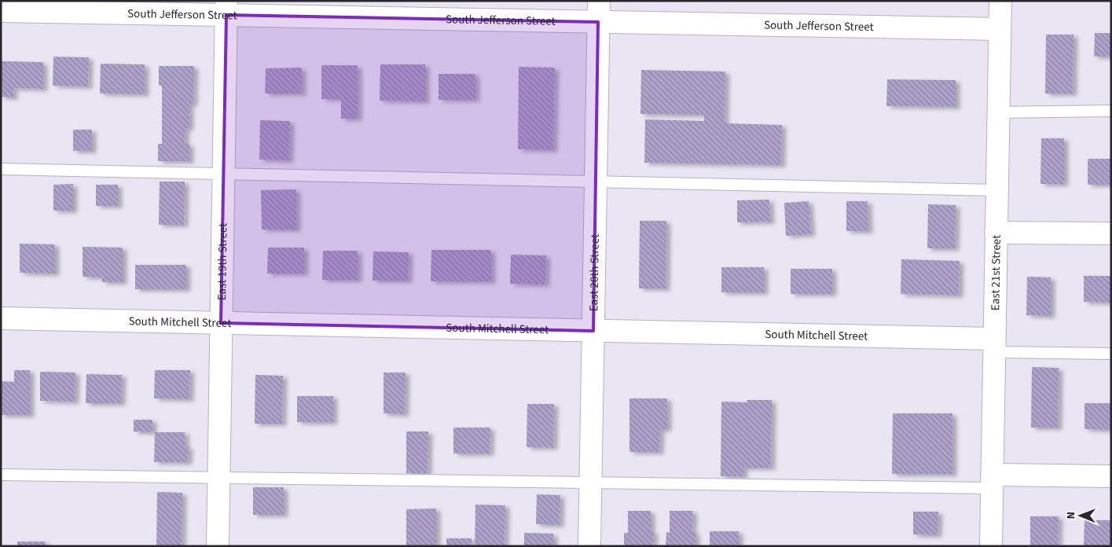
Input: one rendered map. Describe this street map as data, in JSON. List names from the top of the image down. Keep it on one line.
{"streets":{"street":["South Jefferson Street","East 19th Street","East 20th Street","East 21st Street","South Mitchell Street"]},"crossings":[["South Jefferson Street","East 19th Street"],["South Jefferson Street","East 20th Street"],["South Jefferson Street","East 21st Street"],["East 19th Street","South Mitchell Street"],["East 20th Street","South Mitchell Street"],["East 21st Street","South Mitchell Street"]],"north":"left"}
